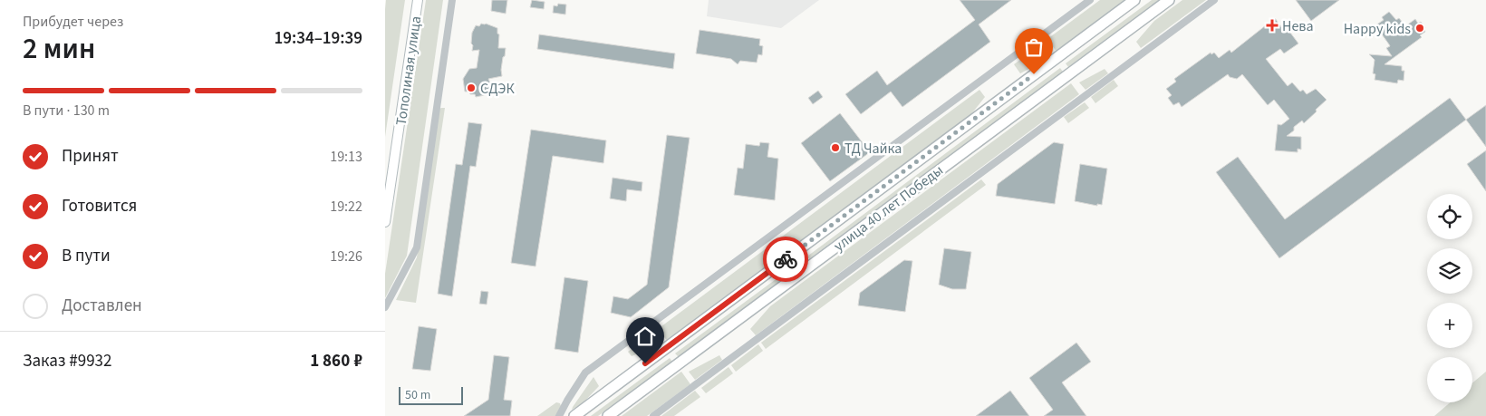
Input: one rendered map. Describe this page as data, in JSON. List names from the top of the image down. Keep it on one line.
{"streets":{"main road":["Тополиная улица","улица 40 лет Победы"]},"places":{"health":["Нева"],"other":["Happy kids","СДЭК","ТД Чайка"]},"scale_bar":"50 m","page":{"heading":["2 мин","Прибудет через","19:34–19:39"],"panel":["Заказ #9932","1 860 ₽"],"bar":"В пути · 130 m","list":[["Принят","19:13"],["Готовится","19:22"],["В пути","19:26"],"Доставлен"],"map_buttons":["+","−"],"scale":"50 m"}}
